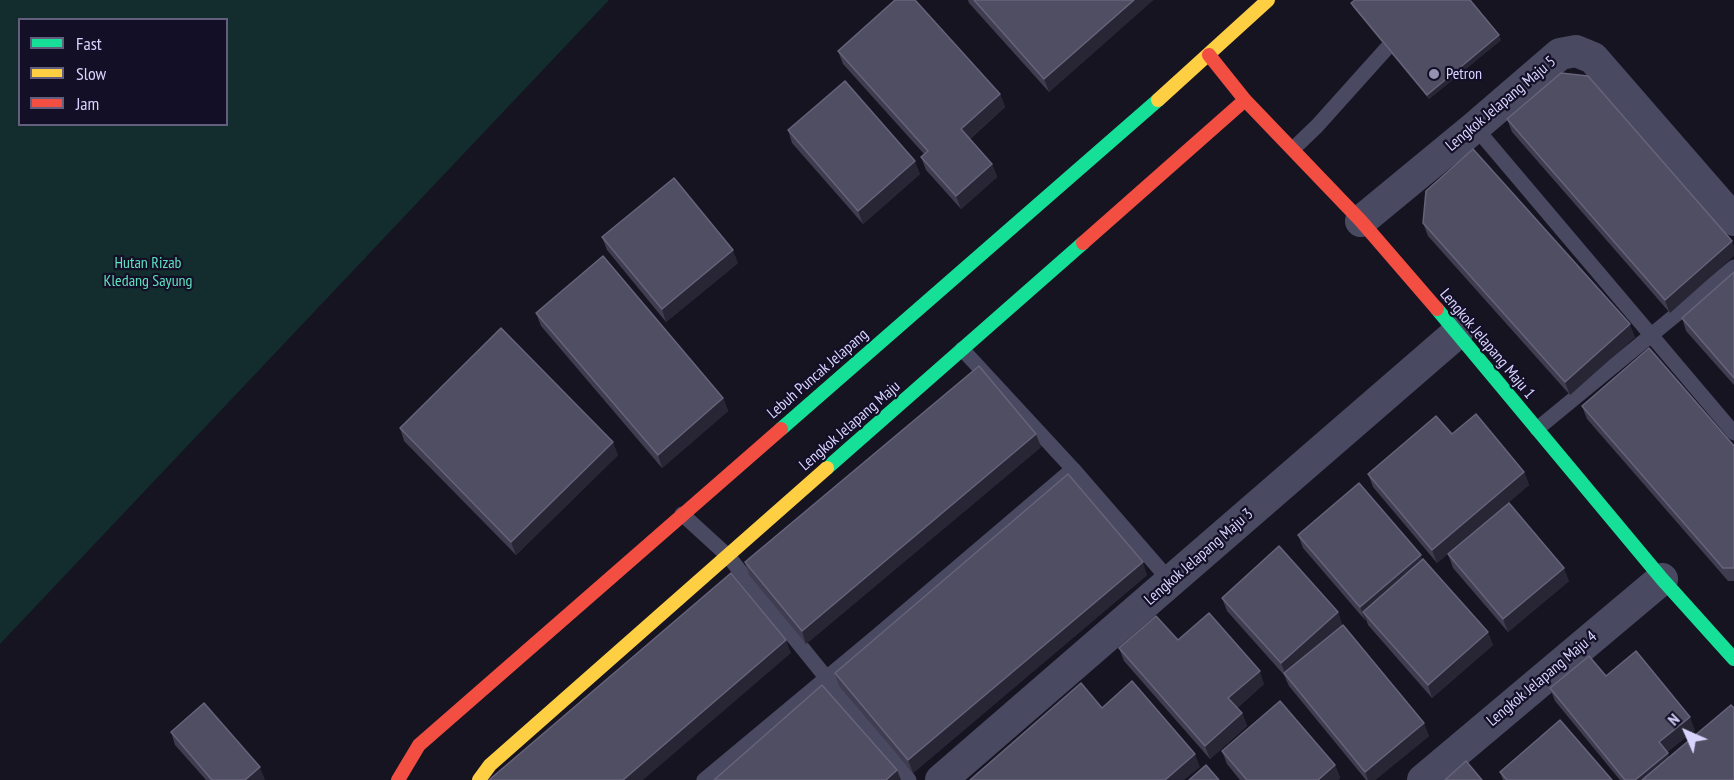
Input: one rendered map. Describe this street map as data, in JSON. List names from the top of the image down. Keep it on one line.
{"streets":{"street":["Lengkok Jelapang Maju 5","Lengkok Jelapang Maju 1","Lebuh Puncak Jelapang","Lengkok Jelapang Maju","Lengkok Jelapang Maju 3","Lengkok Jelapang Maju 4"]},"crossings":[["Lengkok Jelapang Maju 5","Lengkok Jelapang Maju 1"],["Lengkok Jelapang Maju 1","Lebuh Puncak Jelapang"],["Lengkok Jelapang Maju 1","Lengkok Jelapang Maju"],["Lengkok Jelapang Maju 1","Lengkok Jelapang Maju 3"],["Lengkok Jelapang Maju 1","Lengkok Jelapang Maju 4"]],"parks":["Hutan Rizab Kledang Sayung"],"places":["Petron"],"legend":["Fast","Slow","Jam"],"north":"top left"}
